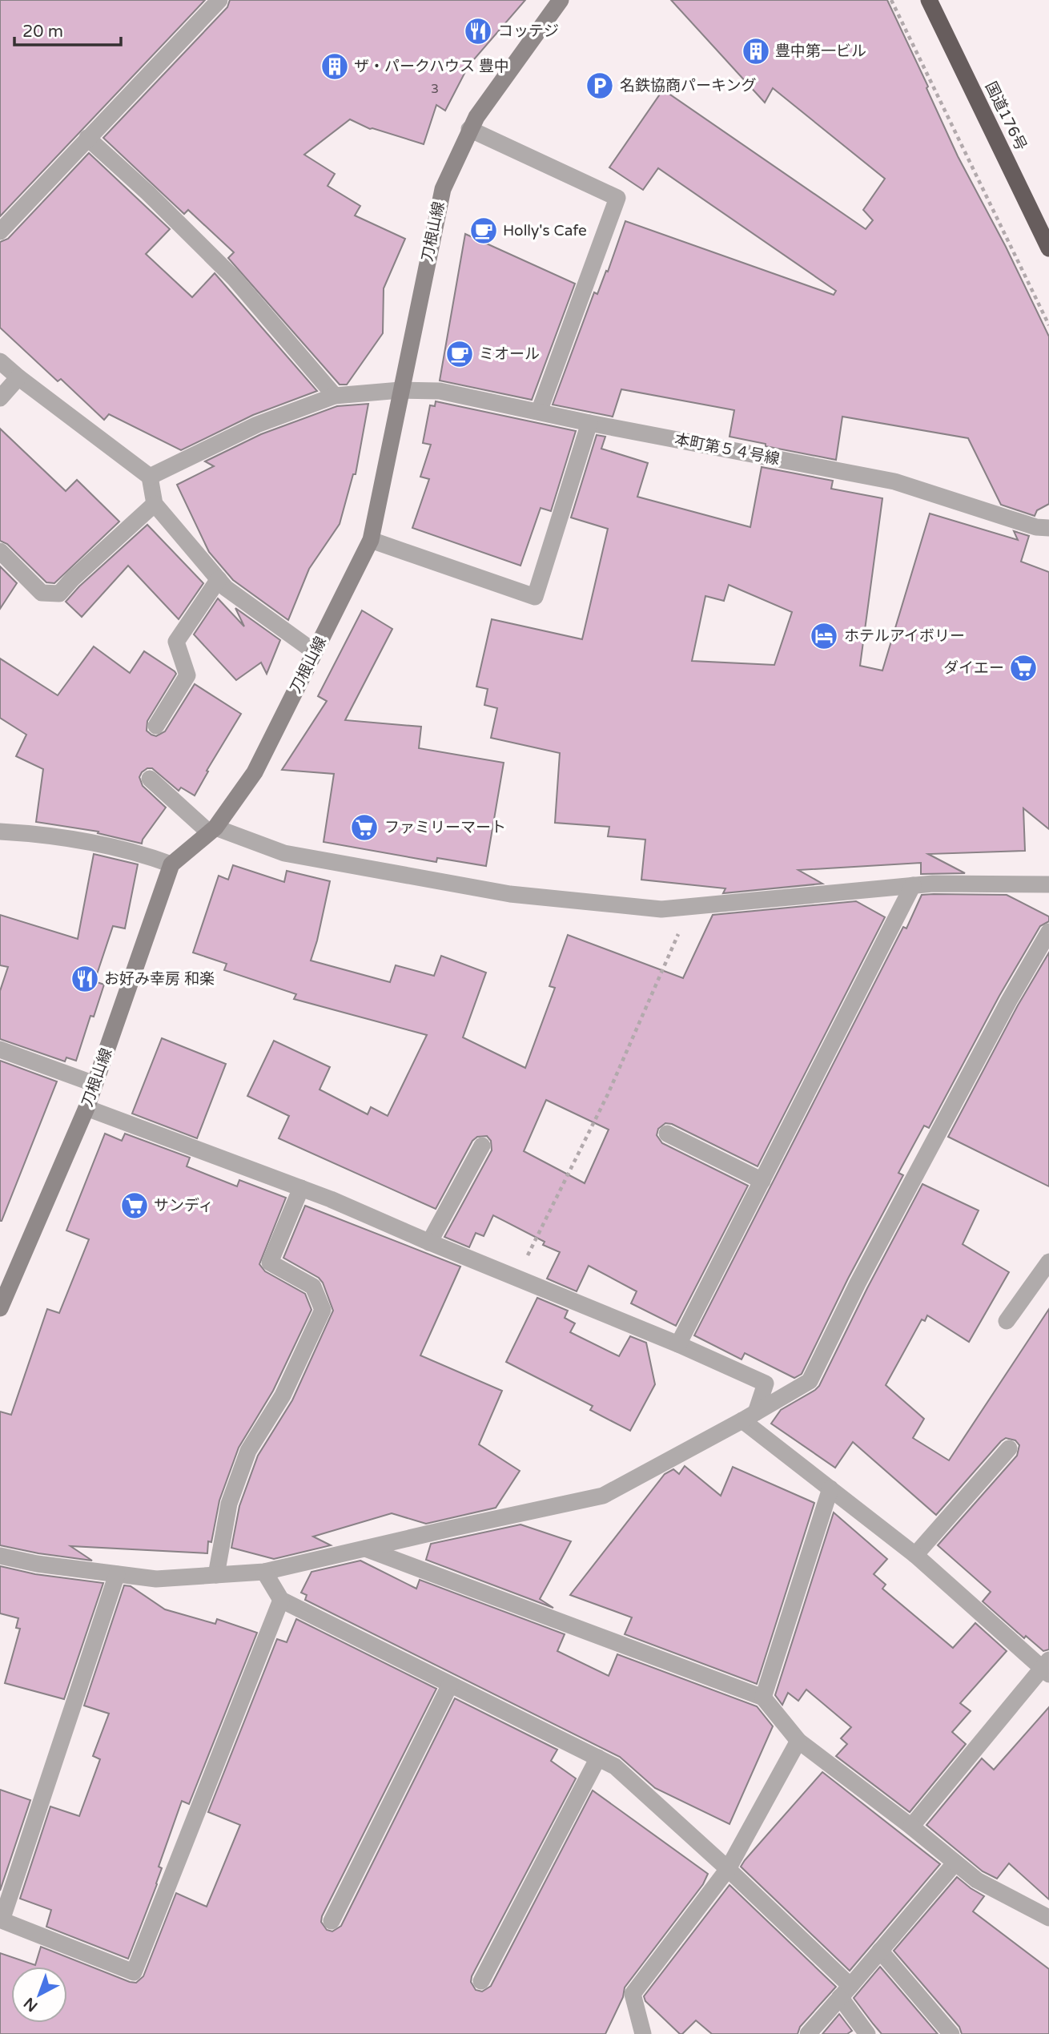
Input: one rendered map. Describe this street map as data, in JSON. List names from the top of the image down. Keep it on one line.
{"streets":{"highway":["国道176号"],"street":["刀根山線","本町第５４号線"]},"crossings":[["刀根山線","本町第５４号線"]],"places":{"restaurant":["コッテジ","お好み幸房 和楽"],"building":["豊中第一ビル","ザ・パークハウス 豊中"],"parking":["名鉄協商パーキング"],"cafe":["Holly's Cafe","ミオール"],"hotel":["ホテルアイボリー"],"supermarket":["ダイエー","ファミリーマート","サンディ"]},"house_numbers":["3"],"scale_bar":"20 m","north":"bottom left"}
